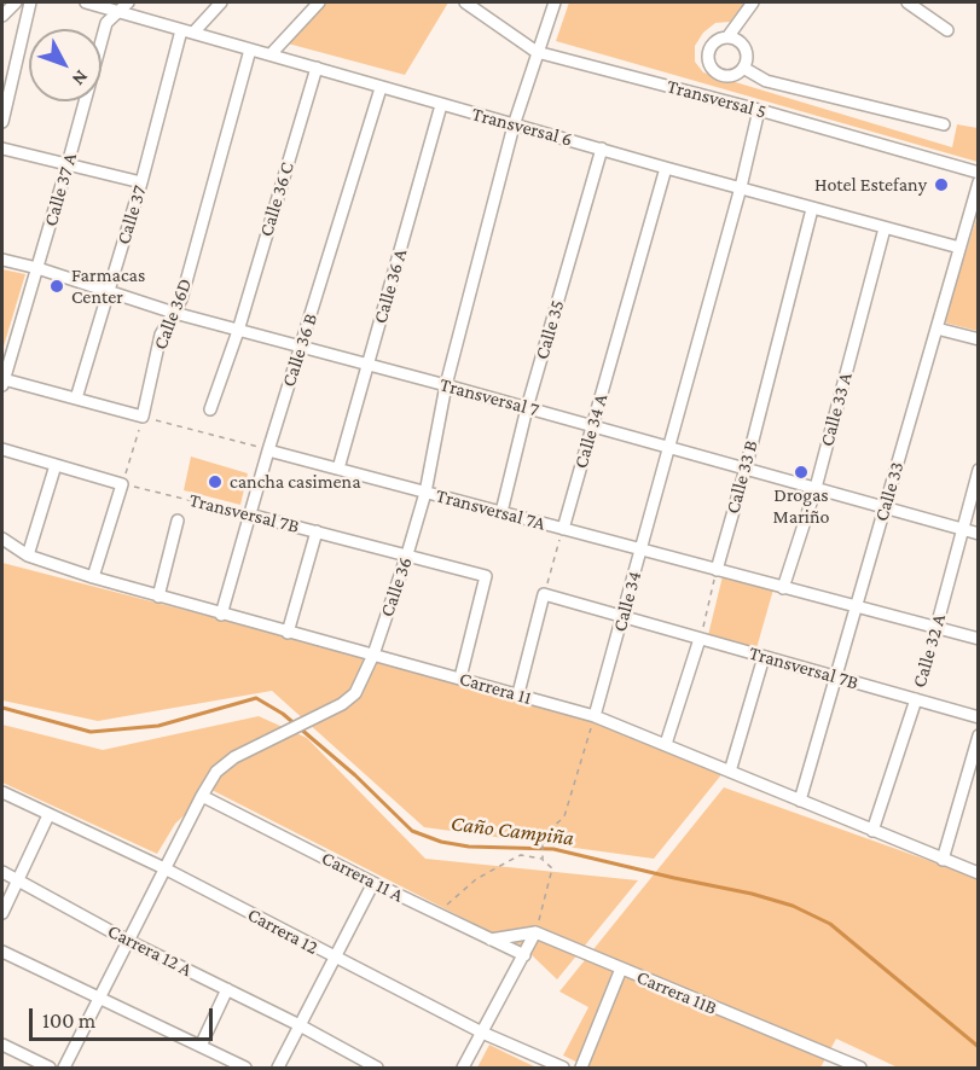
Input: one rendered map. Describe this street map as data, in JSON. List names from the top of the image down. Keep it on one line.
{"streets":{"street":["Transversal 5","Transversal 6","Calle 37 A","Calle 36 C","Calle 37","Calle 36 A","Calle 36D","Calle 35","Calle 36 B","Transversal 7","Calle 33 A","Calle 34 A","Calle 33 B","Calle 33","Transversal 7A","Transversal 7B","Calle 36","Calle 34","Calle 32 A","Carrera 11","Carrera 11 A","Carrera 12","Carrera 12 A","Carrera 11B"]},"crossings":[["Transversal 5","Calle 36"],["Transversal 5","Calle 34"],["Transversal 6","Calle 37 A"],["Transversal 6","Calle 36 C"],["Transversal 6","Calle 37"],["Transversal 6","Calle 36 A"],["Transversal 6","Calle 36D"],["Transversal 6","Calle 35"],["Transversal 6","Calle 36 B"],["Transversal 6","Calle 33 A"],["Transversal 6","Calle 34 A"],["Transversal 6","Calle 33 B"],["Transversal 6","Calle 33"],["Transversal 6","Calle 36"],["Transversal 6","Calle 34"],["Calle 37 A","Transversal 7"],["Calle 36 C","Transversal 7"],["Calle 37","Transversal 7"],["Calle 36 A","Transversal 7"],["Calle 36 A","Transversal 7A"],["Calle 36D","Transversal 7"],["Calle 35","Transversal 7"],["Calle 35","Transversal 7A"],["Calle 36 B","Transversal 7"],["Calle 36 B","Transversal 7A"],["Calle 36 B","Transversal 7B"],["Calle 36 B","Carrera 11"],["Transversal 7","Calle 33 A"],["Transversal 7","Calle 34 A"],["Transversal 7","Calle 33 B"],["Transversal 7","Calle 33"],["Transversal 7","Calle 36"],["Transversal 7","Calle 34"],["Transversal 7","Calle 32 A"],["Calle 33 A","Transversal 7A"],["Calle 34 A","Transversal 7A"],["Calle 33 B","Transversal 7A"],["Calle 33","Transversal 7A"],["Calle 33","Transversal 7B"],["Calle 33","Carrera 11"],["Transversal 7A","Calle 36"],["Transversal 7A","Calle 34"],["Transversal 7A","Calle 32 A"],["Transversal 7B","Calle 36"],["Transversal 7B","Calle 34"],["Transversal 7B","Calle 32 A"],["Transversal 7B","Carrera 11"],["Calle 36","Carrera 11"],["Calle 36","Carrera 11 A"],["Calle 36","Carrera 12"],["Calle 36","Carrera 12 A"],["Calle 34","Carrera 11"],["Calle 32 A","Carrera 11"]],"water":["Caño Campiña"],"places":["Hotel Estefany","Farmacas Center","Drogas Mariño","cancha casimena"],"scale_bar":"100 m","north":"bottom right"}
